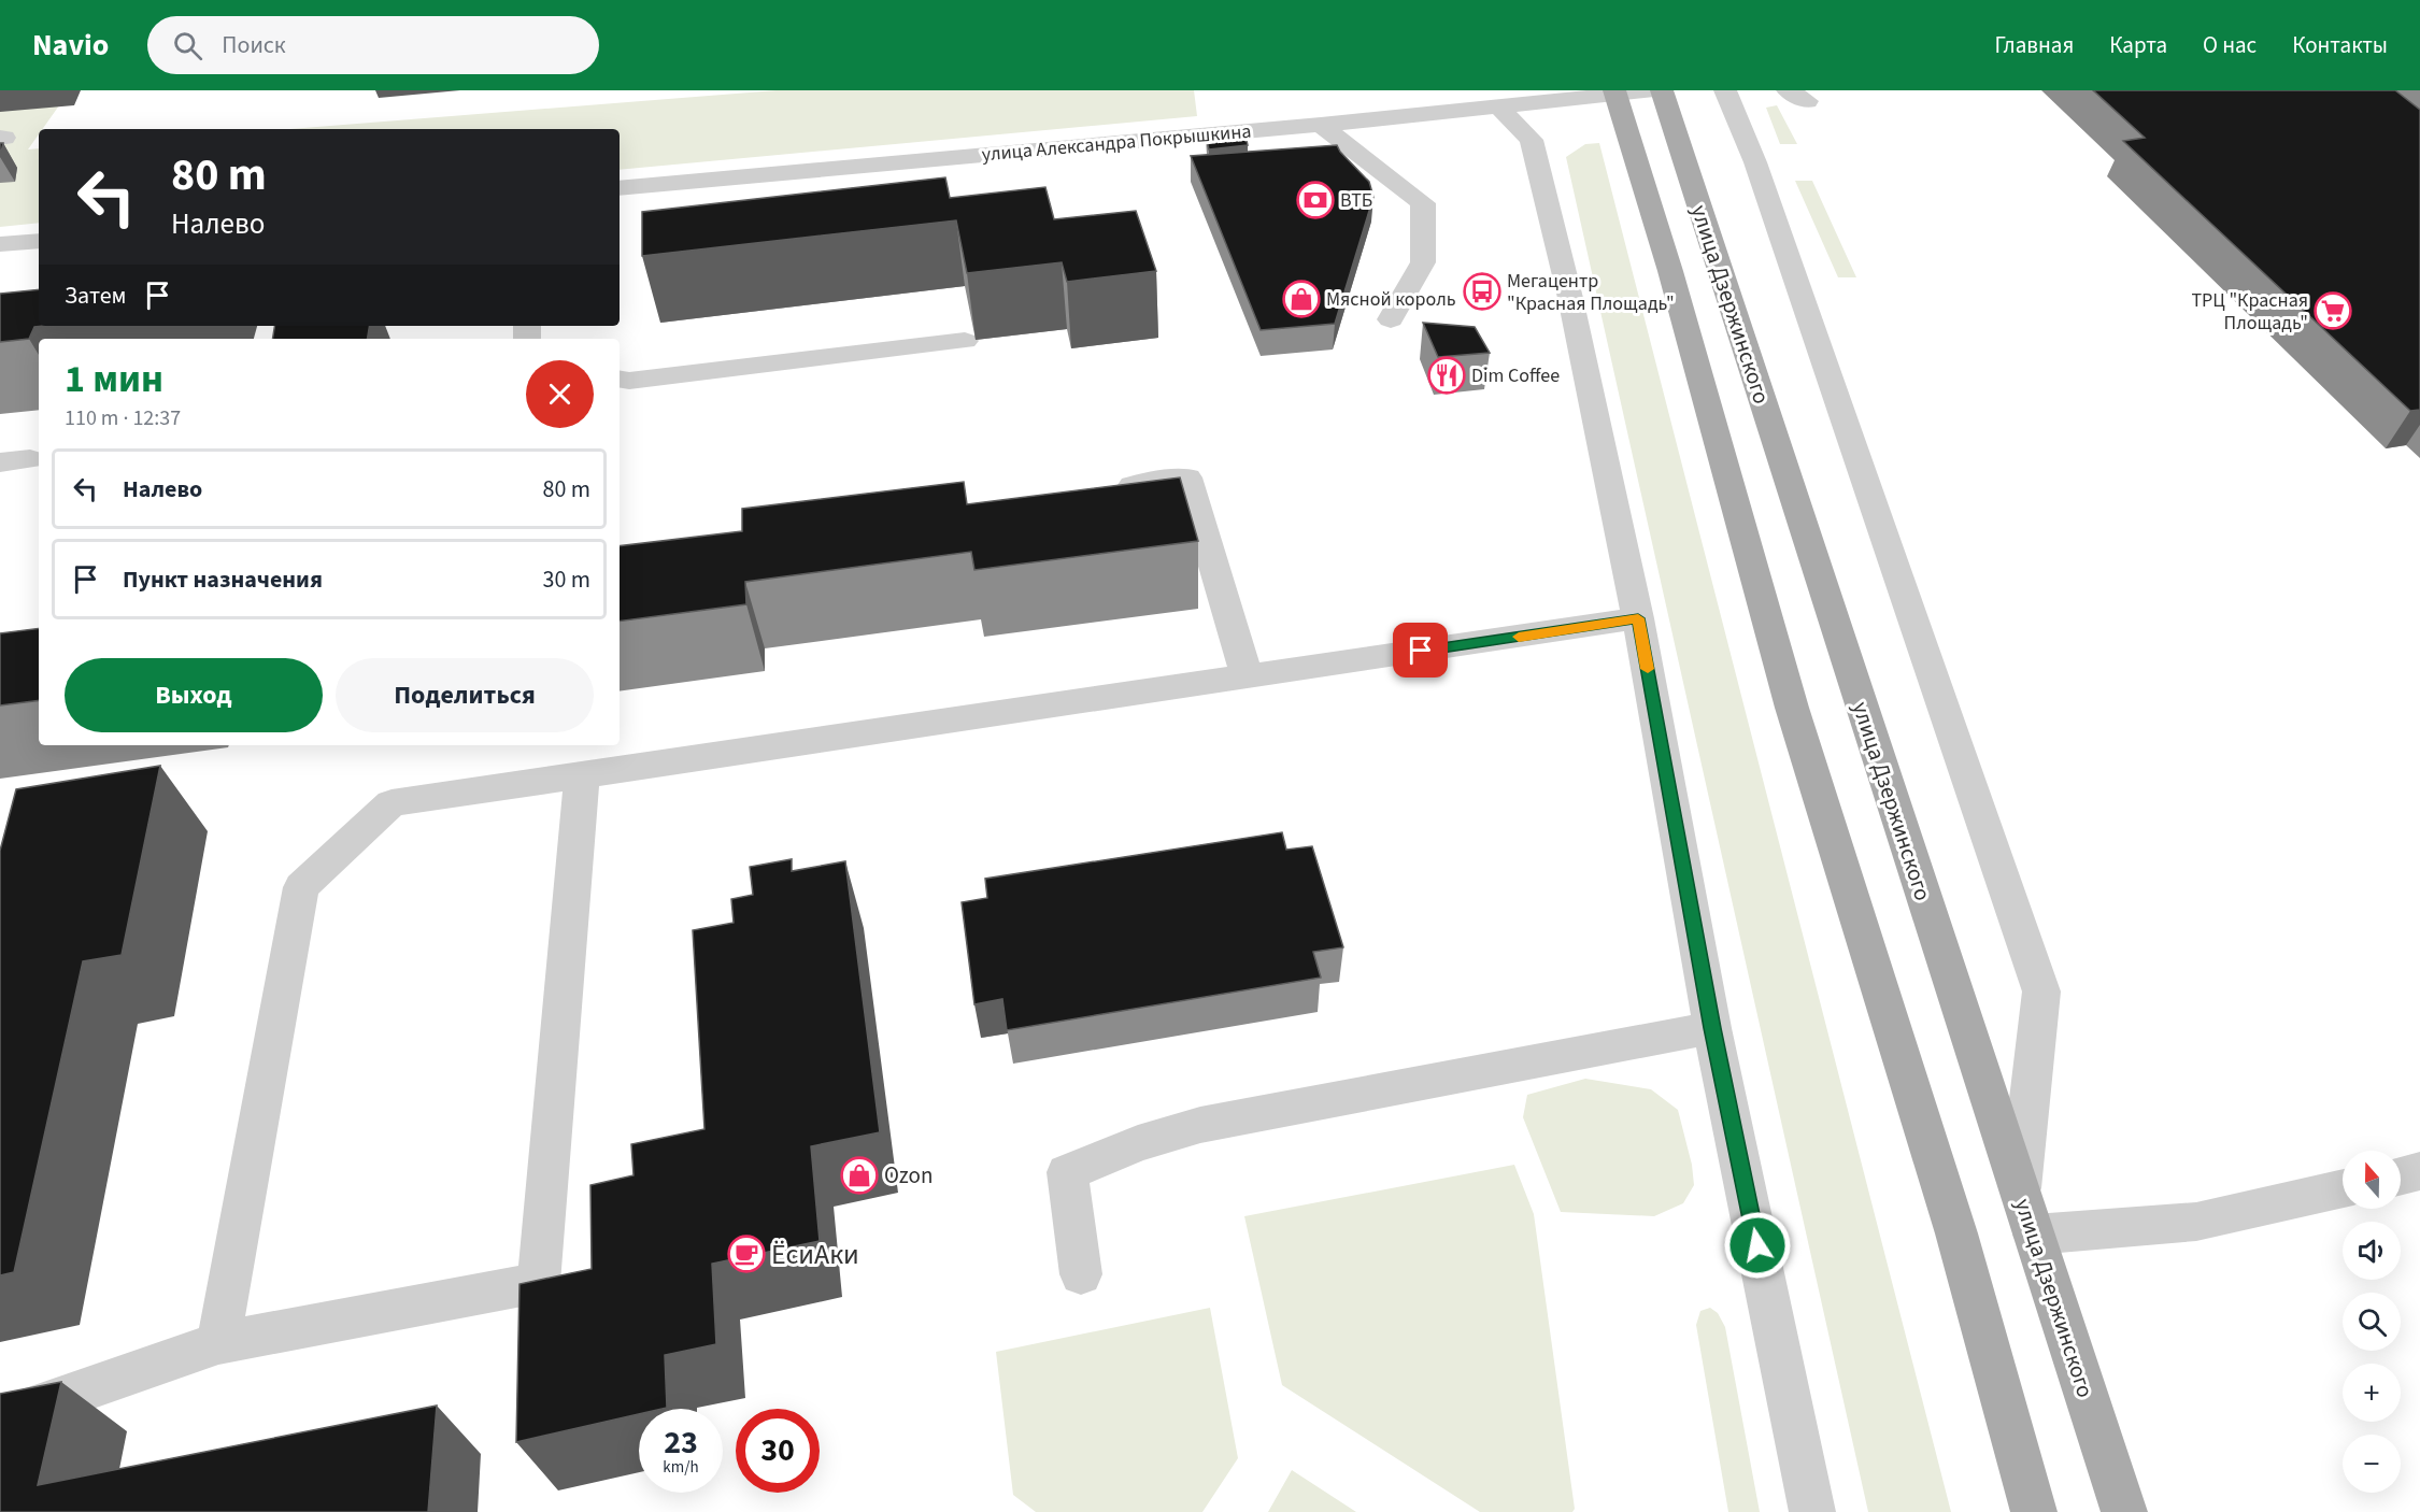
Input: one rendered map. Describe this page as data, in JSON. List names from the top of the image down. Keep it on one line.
{"streets":{"main road":["улица Дзержинского"],"street":["улица Александра Покрышкина"]},"crossings":[["улица Александра Покрышкина","улица Дзержинского"]],"places":{"bank":["ВТБ"],"bus stop":["Мегацентр \"Красная Площадь\""],"shop":["Мясной король","Ozon"],"supermarket":["ТРЦ \"Красная Площадь\""],"restaurant":["Dim Coffee"],"cafe":["ЁсиАки"]},"north":"top","page":{"header":"Navio","search":"Поиск","nav":["Главная","Карта","О нас","Контакты"],"turn":["80 m","Налево"],"then":"Затем","heading":["1 мин","110 m · 12:37"],"list":[{"name":"Налево","value":"80 m"},{"name":"Пункт назначения","value":"30 m"}],"buttons":["Выход","Поделиться"],"map_buttons":["+","−"],"speed":"23 km/h","limit":"30"}}
